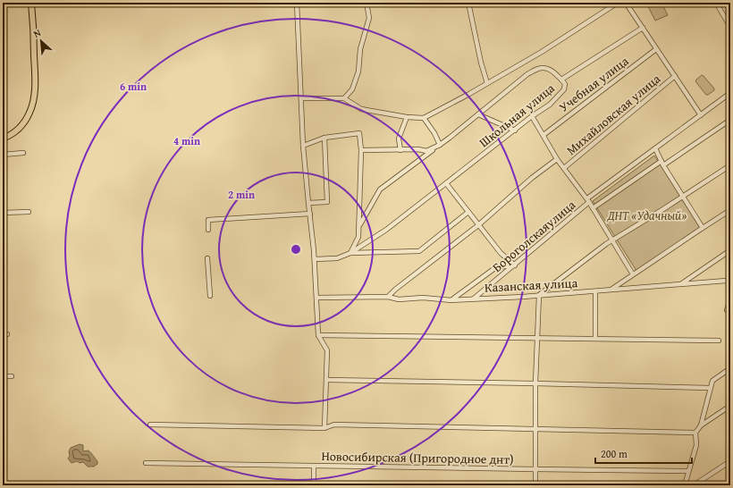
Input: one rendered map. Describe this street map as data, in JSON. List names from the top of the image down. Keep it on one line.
{"streets":{"street":["Учебная улица","Михайловская улица","Школьная улица","Бороголскаяулица","Казанская улица","Новосибирская (Пригородное днт)"]},"crossings":[["Михайловская улица","Казанская улица"],["Бороголскаяулица","Казанская улица"]],"parks":["ДНТ «Удачный»"],"scale_bar":"200 m","north":"top left","rings":["6 min","4 min","2 min"]}
